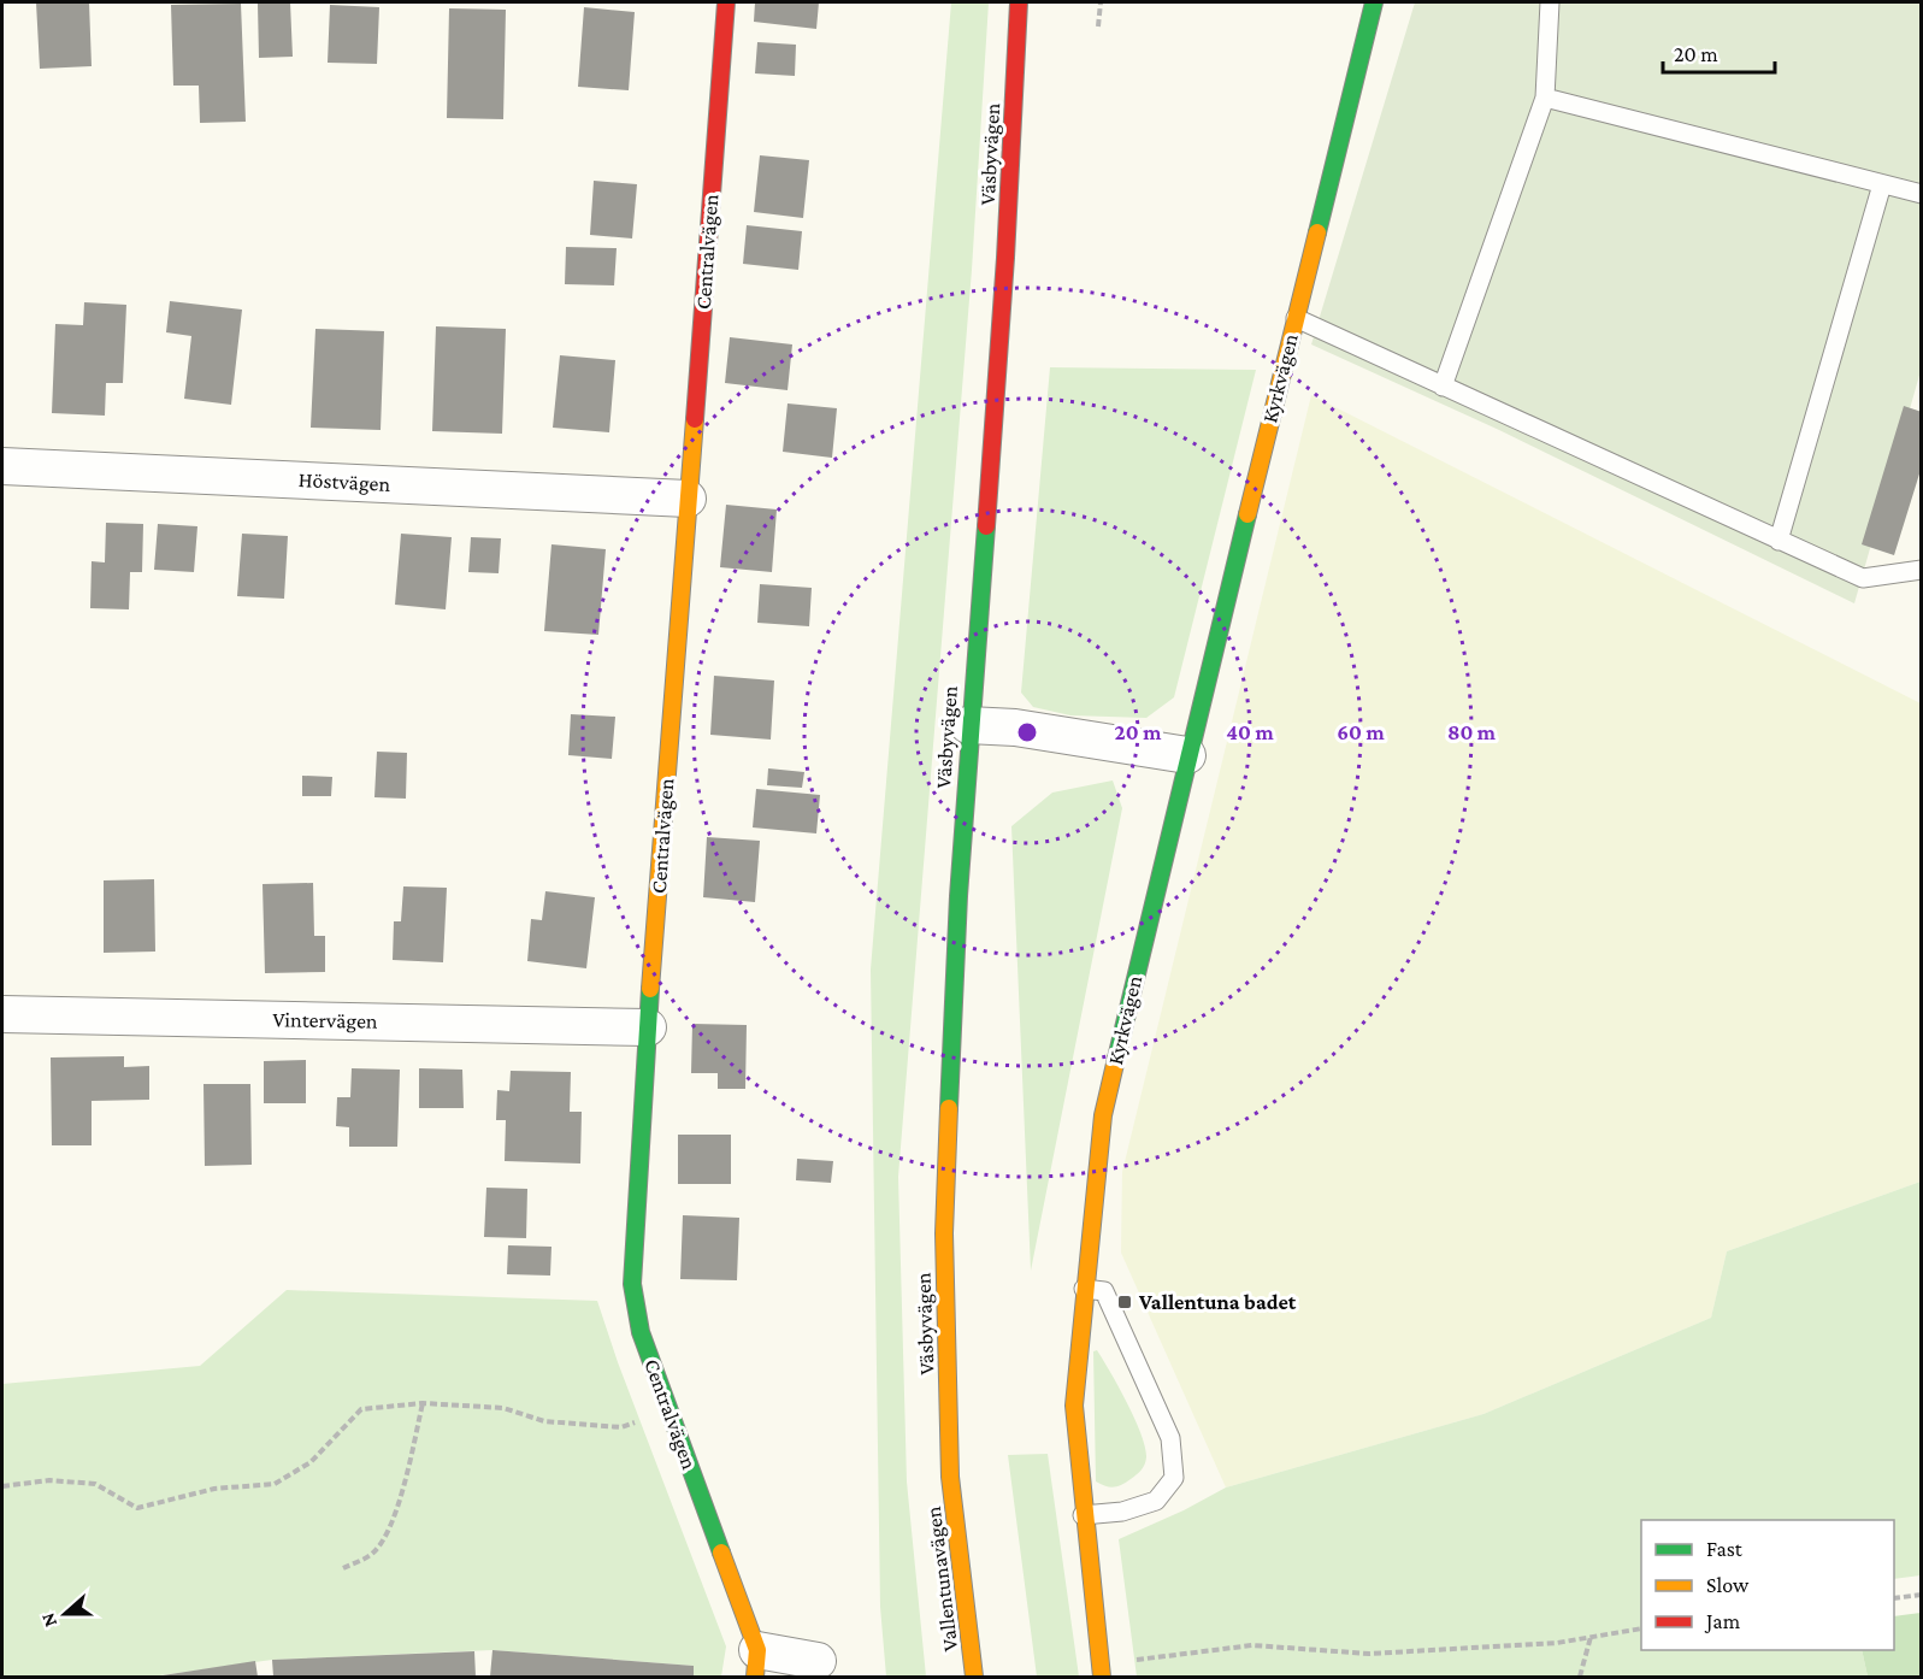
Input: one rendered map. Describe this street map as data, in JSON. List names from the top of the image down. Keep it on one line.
{"streets":{"street":["Väsbyvägen","Centralvägen","Kyrkvägen","Höstvägen","Vintervägen","Vallentunavägen"]},"crossings":[["Väsbyvägen","Vallentunavägen"],["Centralvägen","Höstvägen"],["Centralvägen","Vintervägen"]],"places":{"transit":["Vallentuna badet"]},"legend":["Fast","Slow","Jam"],"scale_bar":"20 m","north":"left","rings":["20 m","40 m","60 m","80 m"]}
